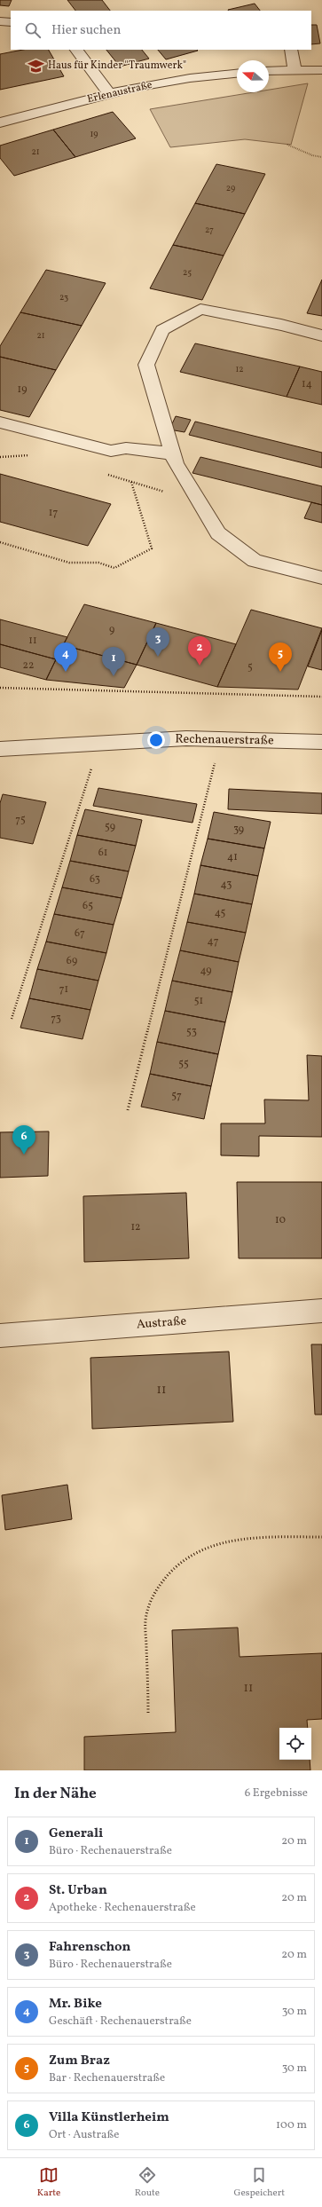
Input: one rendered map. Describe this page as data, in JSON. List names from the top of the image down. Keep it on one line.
{"streets":{"street":["Erlenaustraße","Rechenauerstraße","Austraße"]},"places":{"school or university":["Haus für Kinder \"Traumwerk\""]},"house_numbers":["19","21","29","27","25","23","21","12","14","19","17","9","11","22","5","75","59","39","61","41","63","43","65","45","67","47","69","49","71","51","73","53","55","57","10","12","11","11"],"north":"left","page":{"search":"Hier suchen","pins":["3","2","4","5","1","6"],"heading":["In der Nähe","6 Ergebnisse"],"list":[{"mark":"1","name":"Generali","note":"Büro · Rechenauerstraße","value":"20 m"},{"mark":"2","name":"St. Urban","note":"Apotheke · Rechenauerstraße","value":"20 m"},{"mark":"3","name":"Fahrenschon","note":"Büro · Rechenauerstraße","value":"20 m"},{"mark":"4","name":"Mr. Bike","note":"Geschäft · Rechenauerstraße","value":"30 m"},{"mark":"5","name":"Zum Braz","note":"Bar · Rechenauerstraße","value":"30 m"},{"mark":"6","name":"Villa Künstlerheim","note":"Ort · Austraße","value":"100 m"}],"nav":["Karte","Route","Gespeichert"]}}
